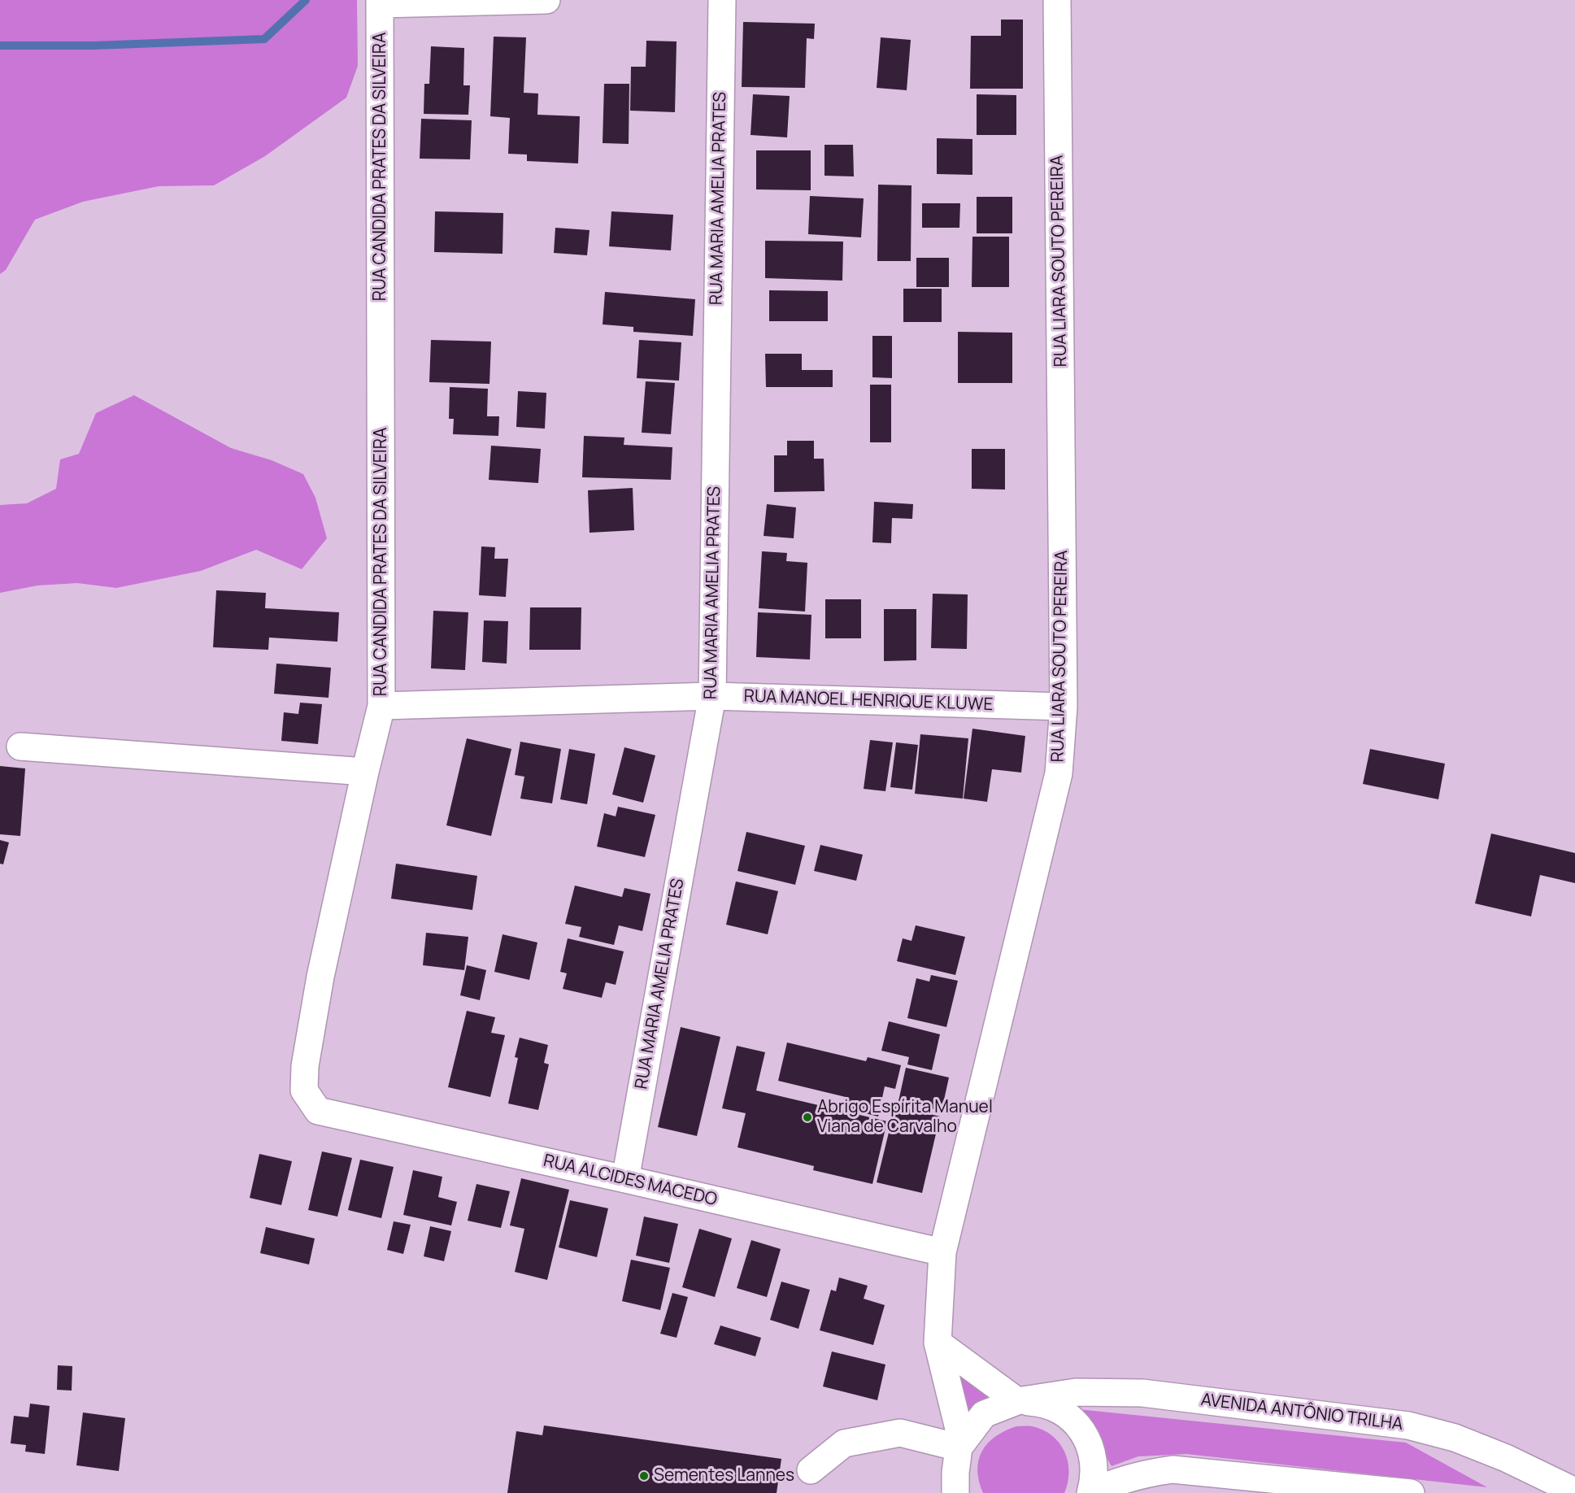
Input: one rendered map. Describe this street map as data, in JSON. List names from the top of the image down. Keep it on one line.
{"streets":{"street":["RUA CANDIDA PRATES DA SILVEIRA","RUA MARIA AMELIA PRATES","RUA LIARA SOUTO PEREIRA","RUA MANOEL HENRIQUE KLUWE","RUA ALCIDES MACEDO","AVENIDA ANTÔNIO TRILHA"]},"crossings":[["RUA CANDIDA PRATES DA SILVEIRA","RUA MANOEL HENRIQUE KLUWE"],["RUA CANDIDA PRATES DA SILVEIRA","RUA ALCIDES MACEDO"],["RUA MARIA AMELIA PRATES","RUA MANOEL HENRIQUE KLUWE"],["RUA MARIA AMELIA PRATES","RUA ALCIDES MACEDO"],["RUA LIARA SOUTO PEREIRA","RUA MANOEL HENRIQUE KLUWE"],["RUA LIARA SOUTO PEREIRA","RUA ALCIDES MACEDO"],["RUA LIARA SOUTO PEREIRA","AVENIDA ANTÔNIO TRILHA"]],"places":["Abrigo Espírita Manuel Viana de Carvalho","Sementes Lannes"]}
